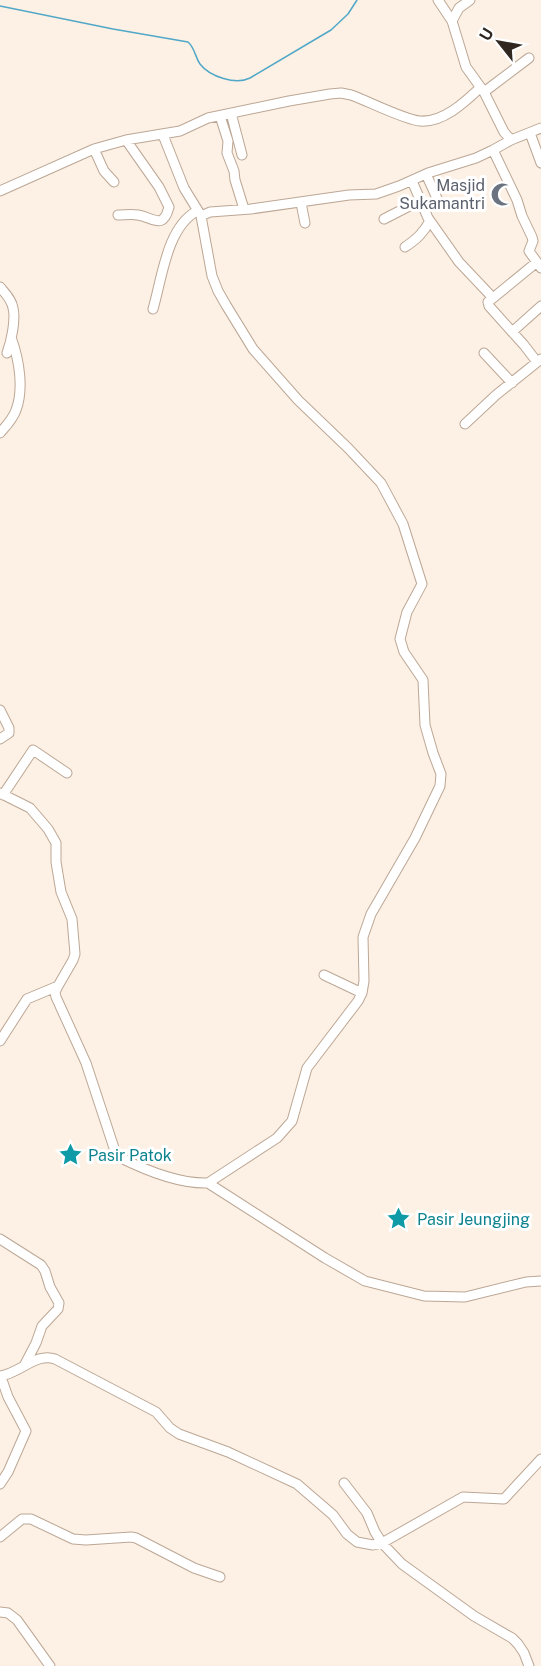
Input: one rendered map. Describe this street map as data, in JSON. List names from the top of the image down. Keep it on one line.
{"places":{"mosque":["Masjid Sukamantri"],"place":["Pasir Patok","Pasir Jeungjing"]},"north":"top left"}
